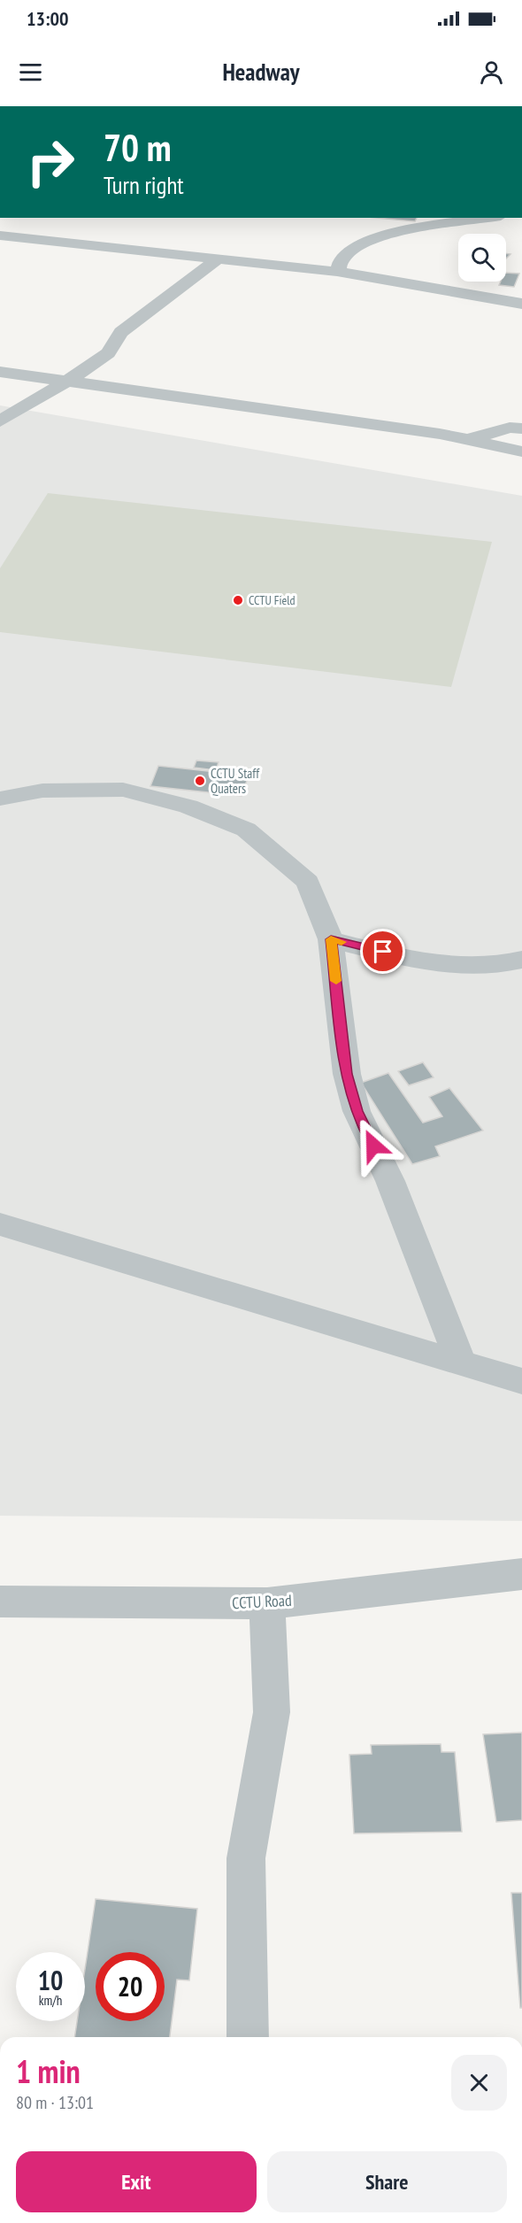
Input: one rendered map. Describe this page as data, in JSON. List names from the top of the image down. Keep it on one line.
{"streets":{"street":["CCTU Road"]},"places":["CCTU Field","CCTU Staff Quaters"],"page":{"status":"13:00","header":"Headway","turn":["70 m","Turn right"],"speed":"10 km/h","limit":"20","heading":["1 min","80 m · 13:01"],"buttons":["Exit","Share"]}}
